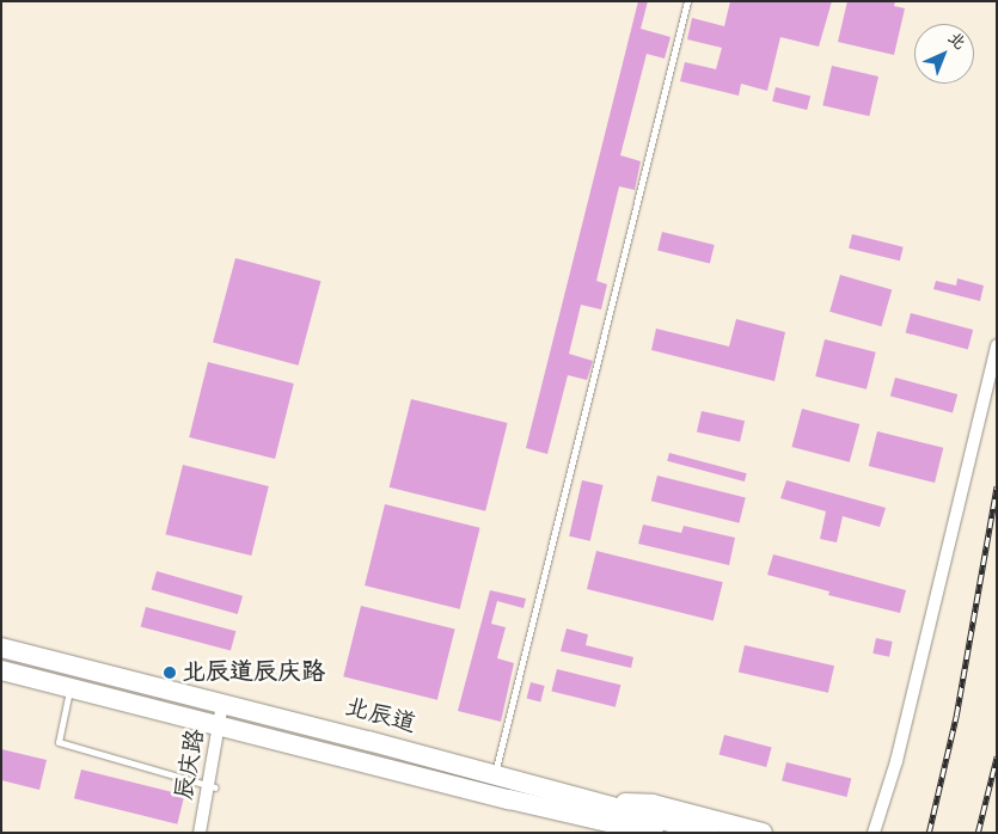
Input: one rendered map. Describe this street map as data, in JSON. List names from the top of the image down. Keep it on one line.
{"streets":{"main road":["北辰道"],"street":["辰庆路"]},"crossings":[["北辰道","辰庆路"]],"places":["北辰道辰庆路"],"north":"top right"}
